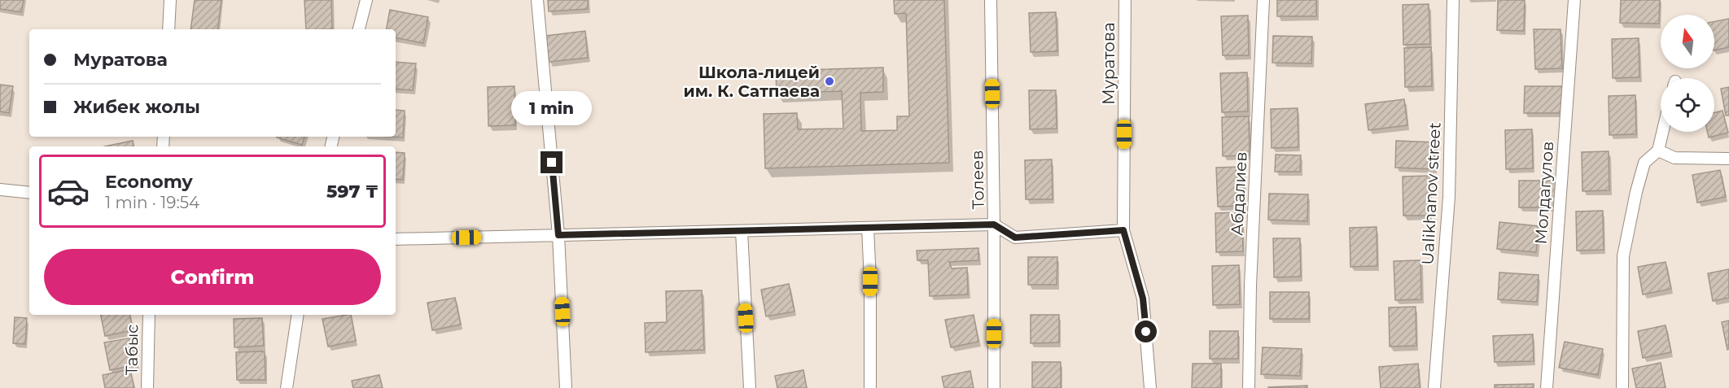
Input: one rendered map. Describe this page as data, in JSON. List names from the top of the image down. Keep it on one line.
{"streets":{"street":["Муратова","Толеев","Молдагулов","Абдалиев","Ualikhanov street","Табыс"]},"places":["Школа-лицей им. К. Сатпаева"],"north":"top","page":{"banner":["Муратова","Жибек жолы"],"bubble":"1 min","list":[{"name":"Economy","note":"1 min · 19:54","value":"597 ₸"}],"buttons":"Confirm"}}
